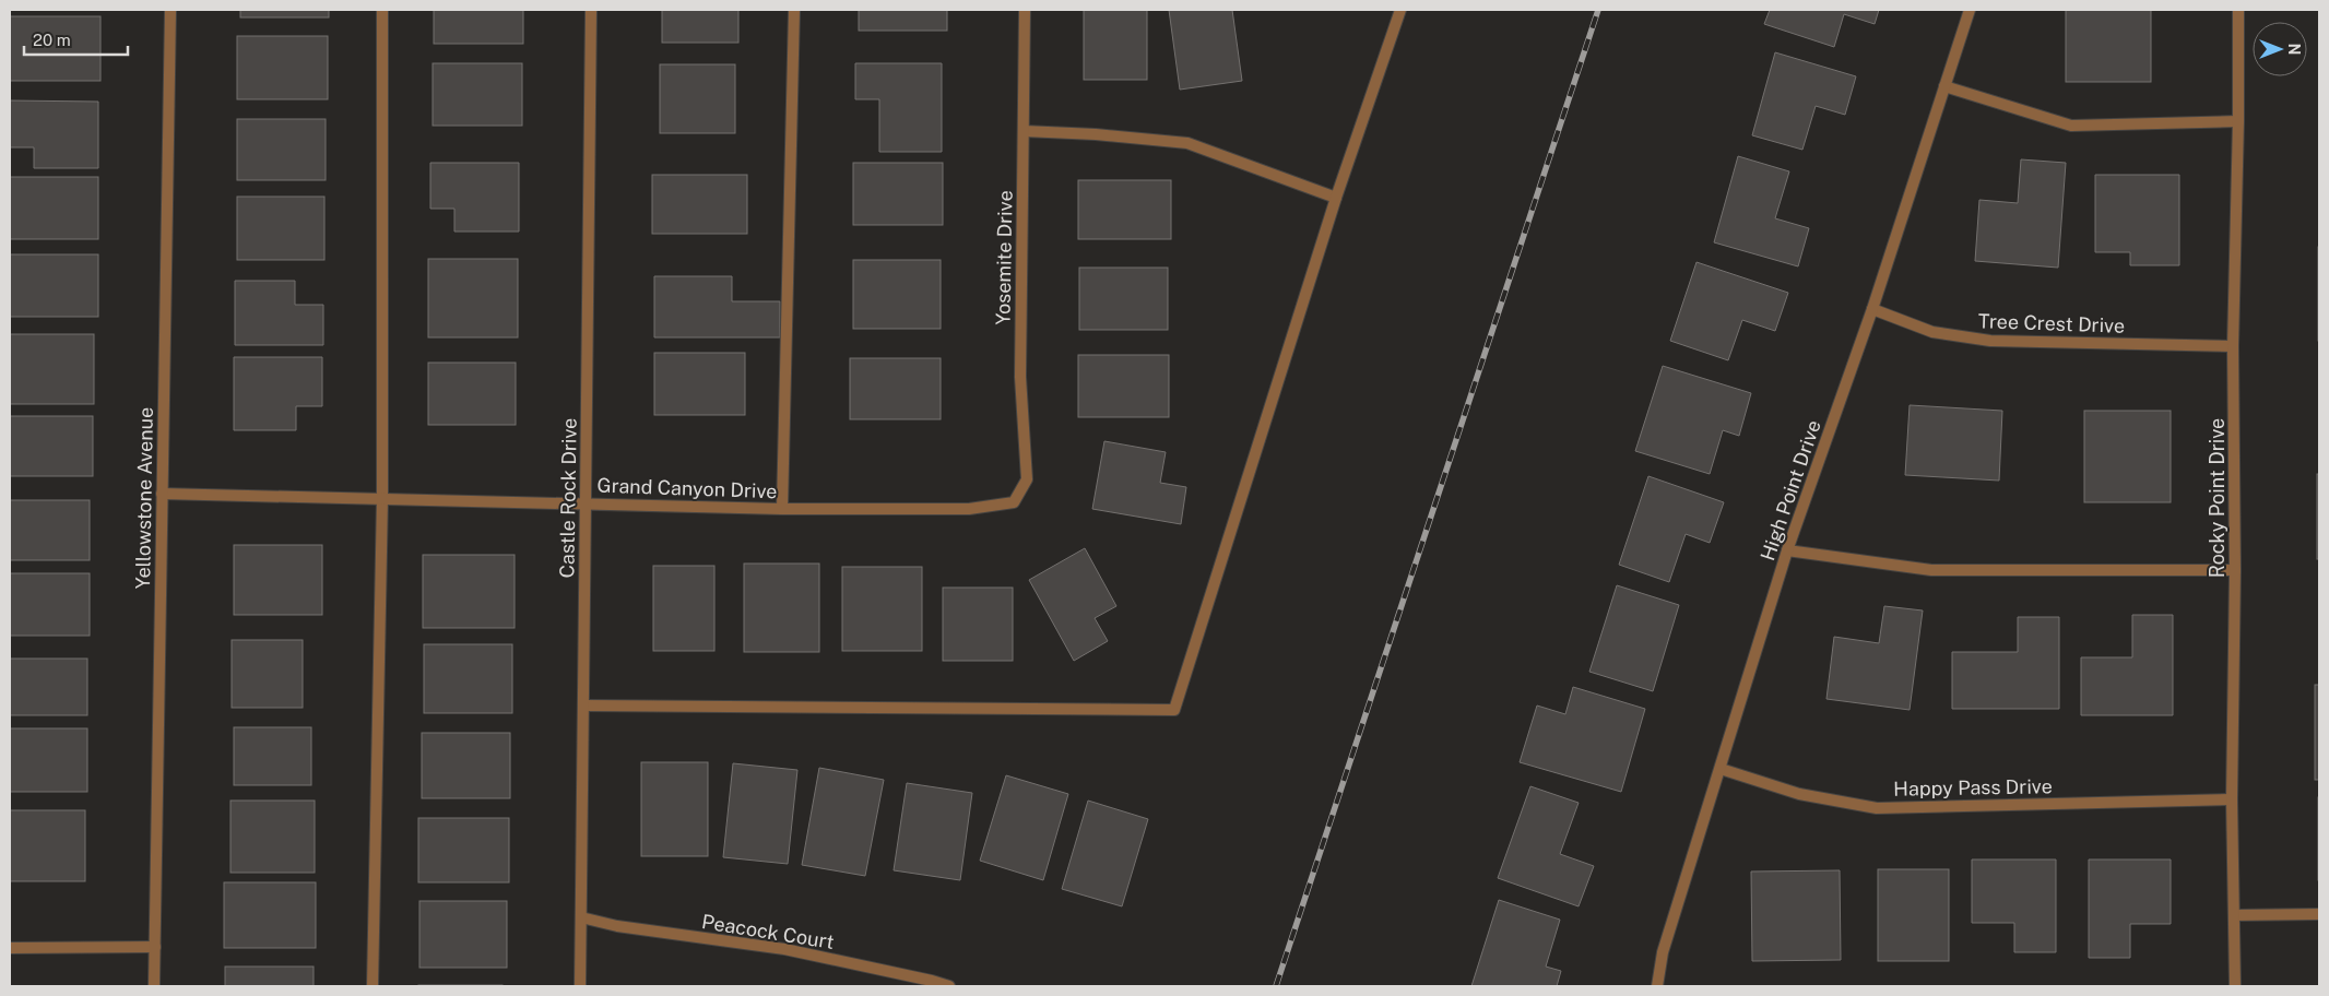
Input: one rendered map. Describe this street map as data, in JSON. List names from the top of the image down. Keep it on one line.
{"streets":{"street":["Yosemite Drive","Tree Crest Drive","Grand Canyon Drive","High Point Drive","Yellowstone Avenue","Castle Rock Drive","Rocky Point Drive","Happy Pass Drive","Peacock Court"]},"crossings":[["Yosemite Drive","Grand Canyon Drive"],["Tree Crest Drive","High Point Drive"],["Tree Crest Drive","Rocky Point Drive"],["Grand Canyon Drive","Yellowstone Avenue"],["Grand Canyon Drive","Castle Rock Drive"],["High Point Drive","Happy Pass Drive"],["Castle Rock Drive","Peacock Court"],["Rocky Point Drive","Happy Pass Drive"]],"scale_bar":"20 m","north":"right"}
